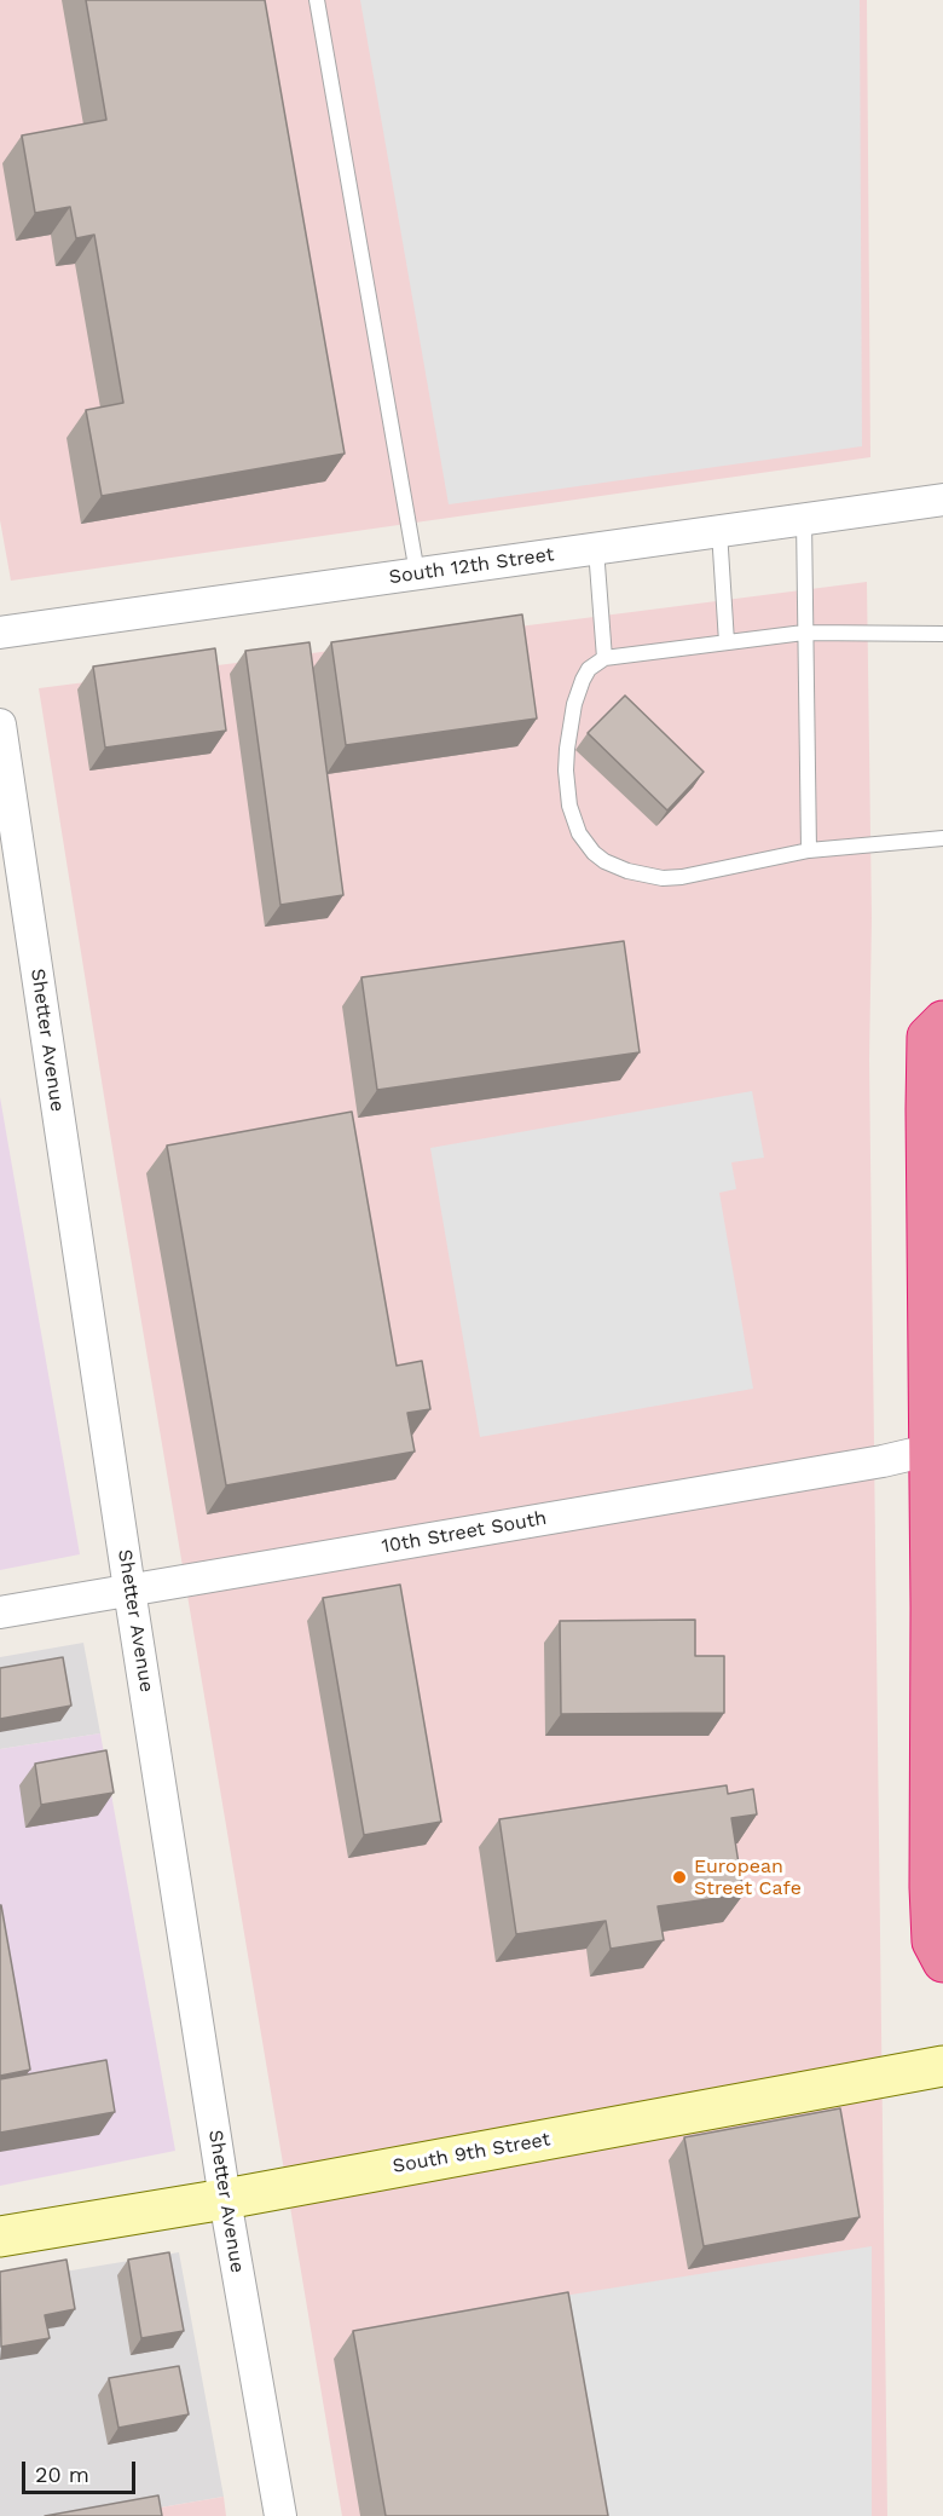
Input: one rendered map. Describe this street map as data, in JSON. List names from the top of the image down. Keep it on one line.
{"streets":{"street":["South 12th Street","Shetter Avenue","10th Street South","South 9th Street"]},"crossings":[["Shetter Avenue","10th Street South"],["Shetter Avenue","South 9th Street"]],"places":["European Street Cafe"],"scale_bar":"20 m"}
